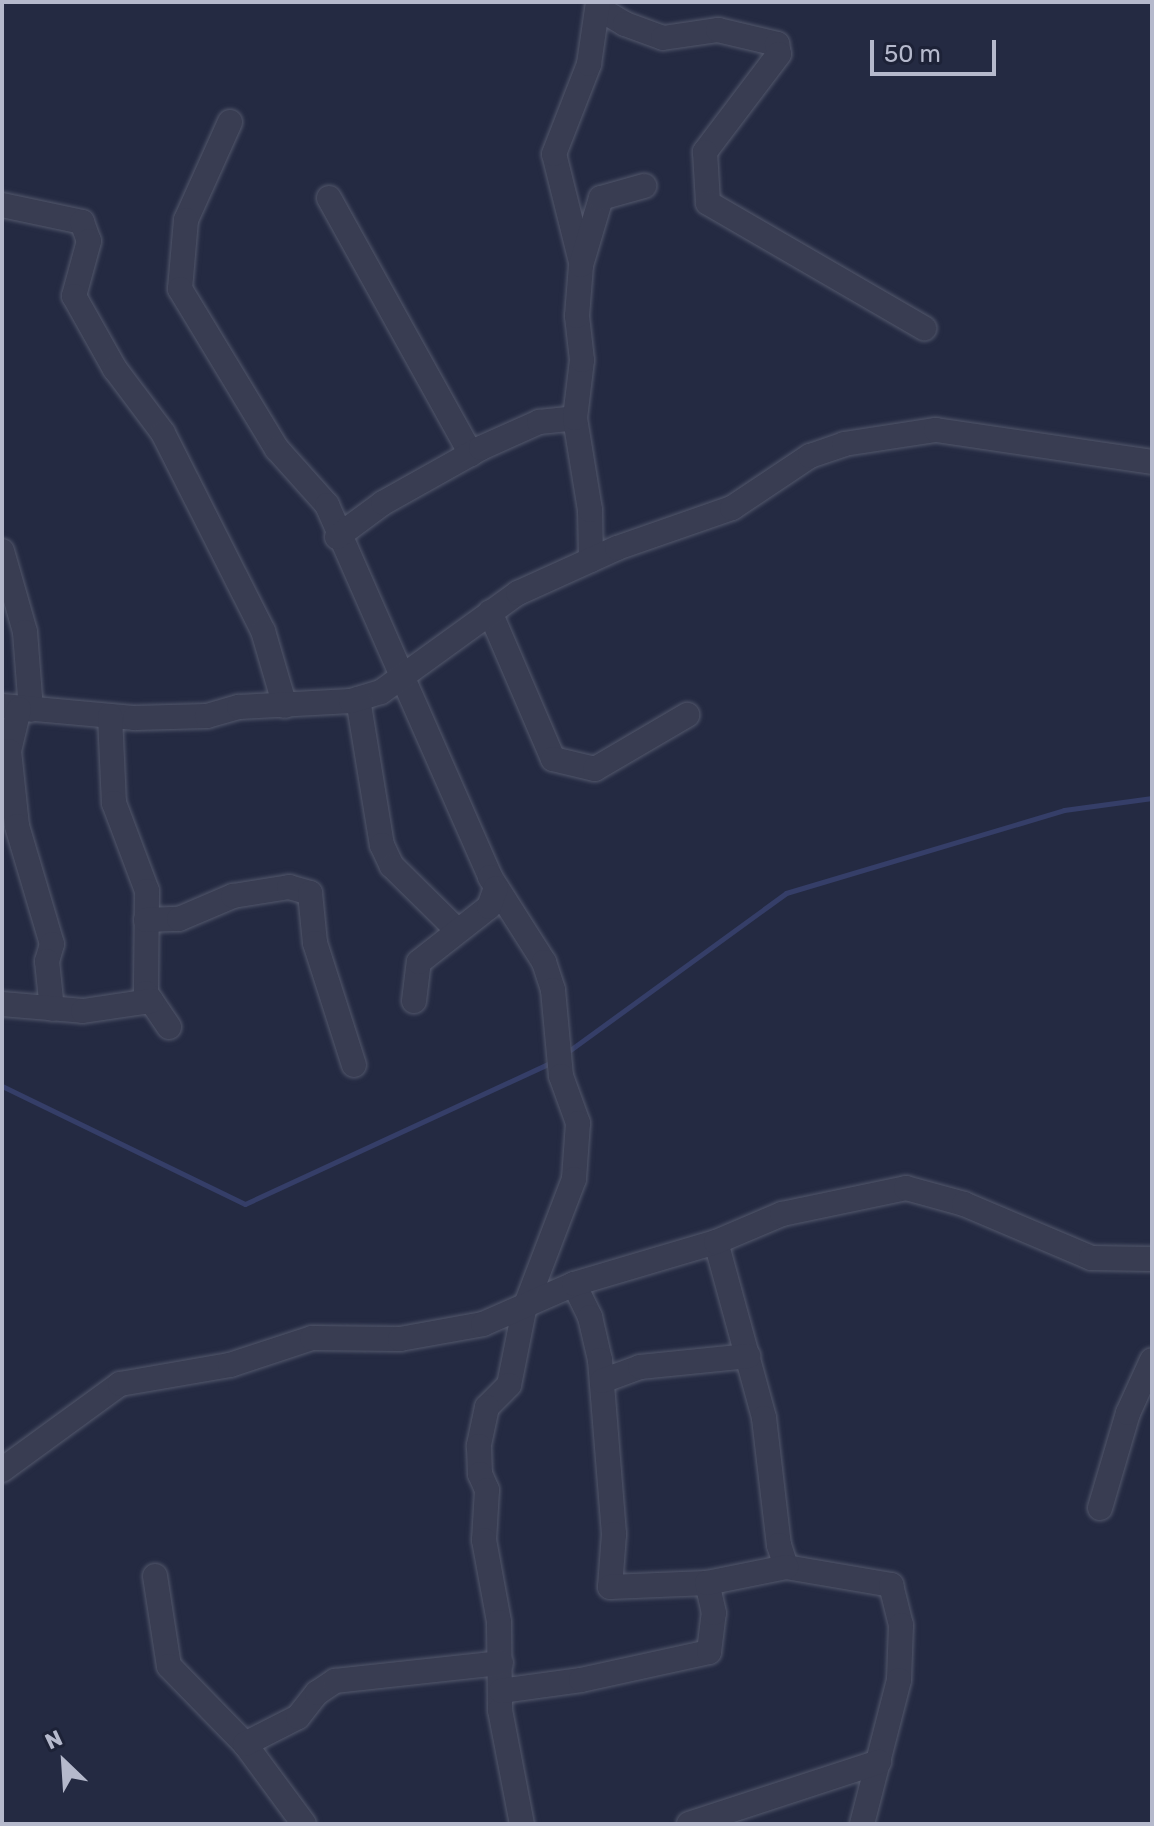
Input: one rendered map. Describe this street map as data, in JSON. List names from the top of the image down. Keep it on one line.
{"scale_bar":"50 m","north":"top left"}
